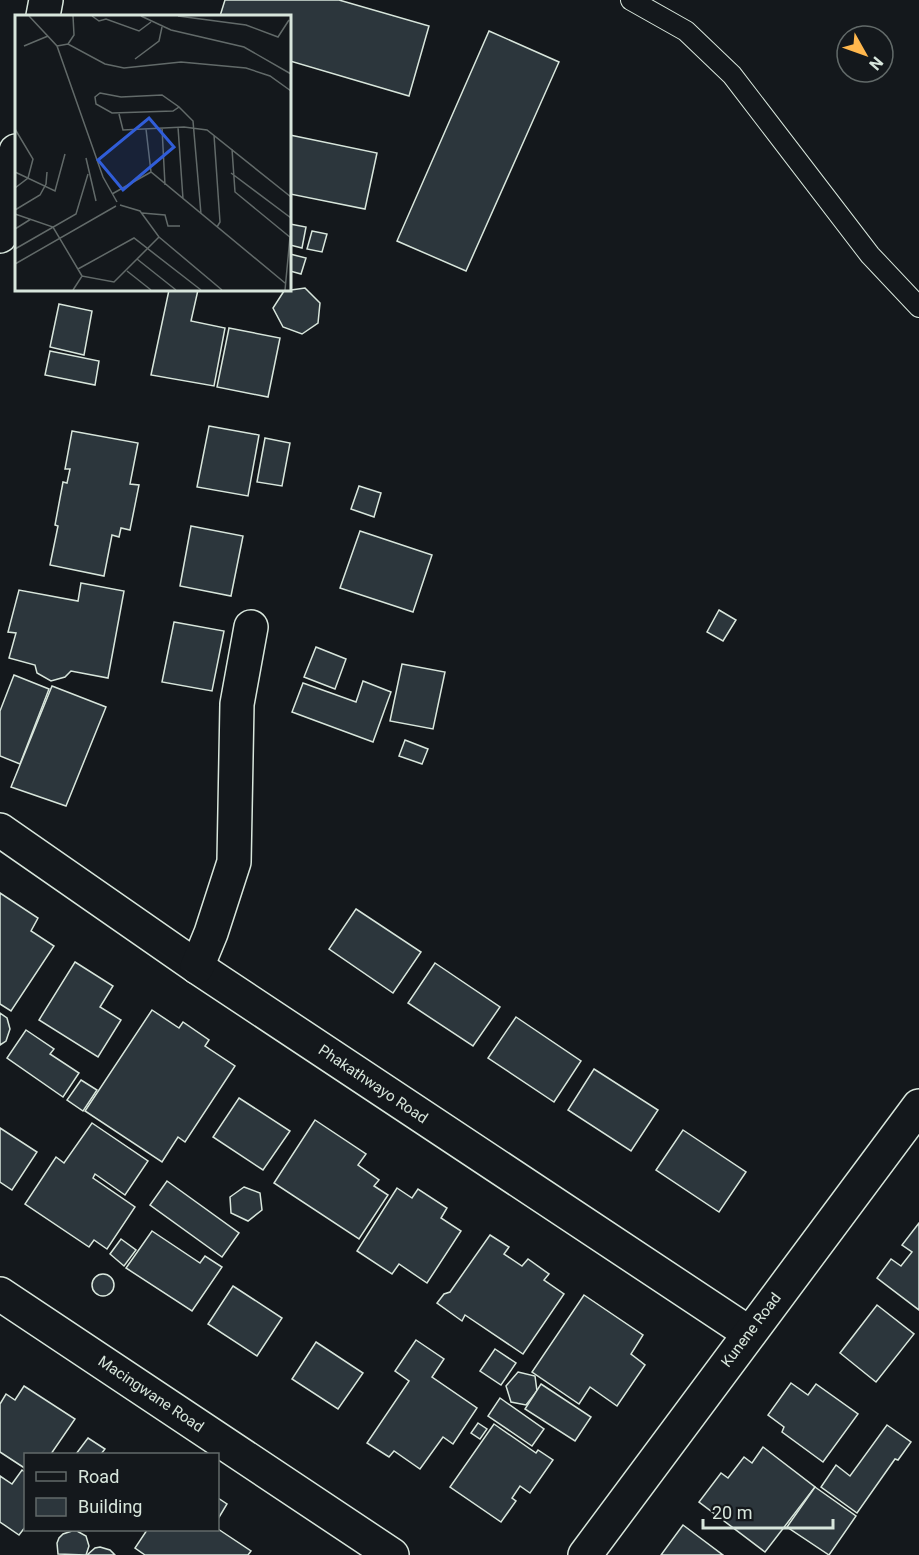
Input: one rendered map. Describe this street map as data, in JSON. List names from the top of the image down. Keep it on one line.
{"streets":{"street":["Phakathwayo Road","Kunene Road","Macingwane Road"]},"crossings":[["Phakathwayo Road","Kunene Road"]],"legend":["Road","Building"],"scale_bar":"20 m","north":"bottom right"}
